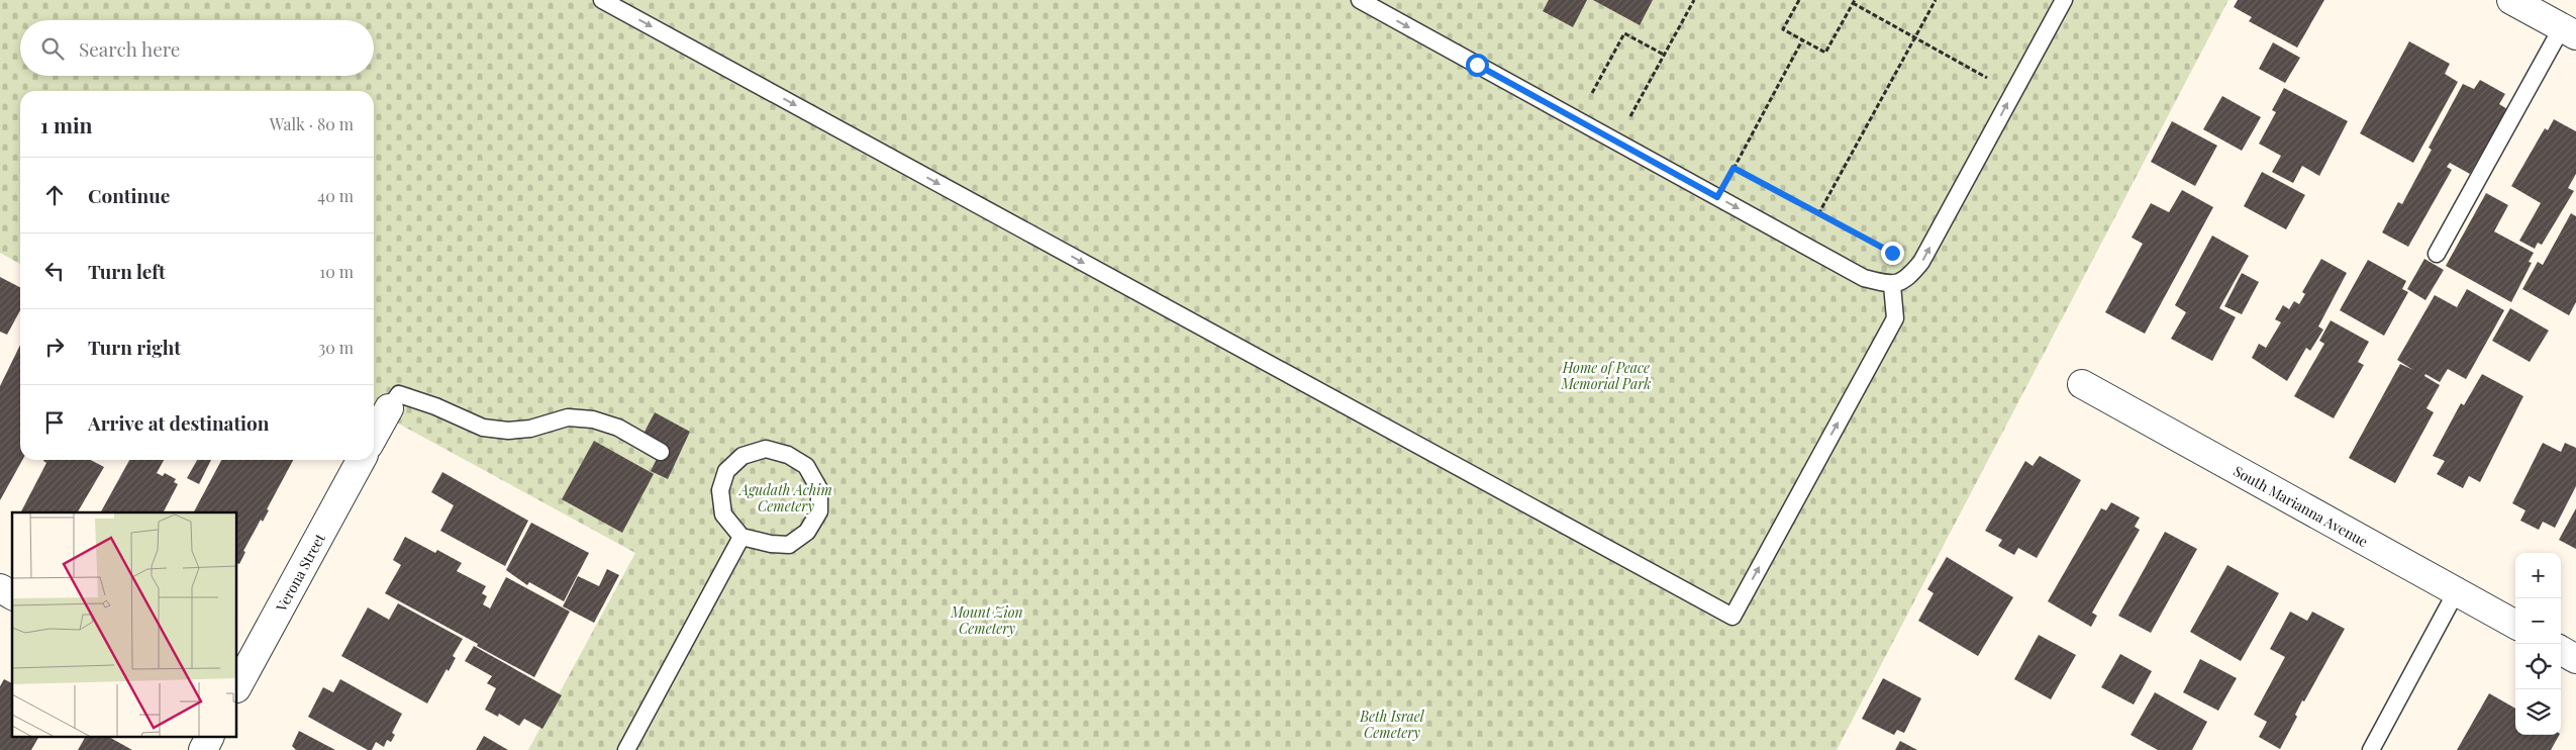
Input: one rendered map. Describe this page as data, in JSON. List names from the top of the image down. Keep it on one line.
{"streets":{"street":["South Marianna Avenue","Verona Street"]},"parks":["Home of Peace Memorial Park","Agudath Achim Cemetery","Mount Zion Cemetery","Beth Israel Cemetery"],"page":{"search":"Search here","heading":["1 min","Walk · 80 m"],"list":[["Continue","40 m"],["Turn left","10 m"],["Turn right","30 m"],"Arrive at destination"],"map_buttons":["+","−"]}}
